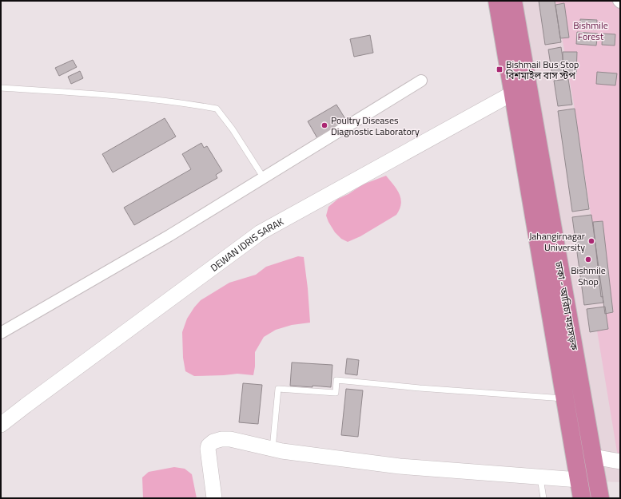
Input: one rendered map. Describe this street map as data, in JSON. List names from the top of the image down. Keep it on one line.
{"streets":{"highway":["ঢাকা - আরিচা মহাসড়ক"],"main road":["DEWAN IDRIS SARAK"]},"crossings":[["DEWAN IDRIS SARAK","ঢাকা - আরিচা মহাসড়ক"]],"parks":["Bishmile Forest"],"places":{"transit":["Bishmail Bus Stop বিশমাইল বাস স্টপ"],"other":["Poultry Diseases Diagnostic Laboratory","Jahangirnagar University","Bishmile Shop"]}}
